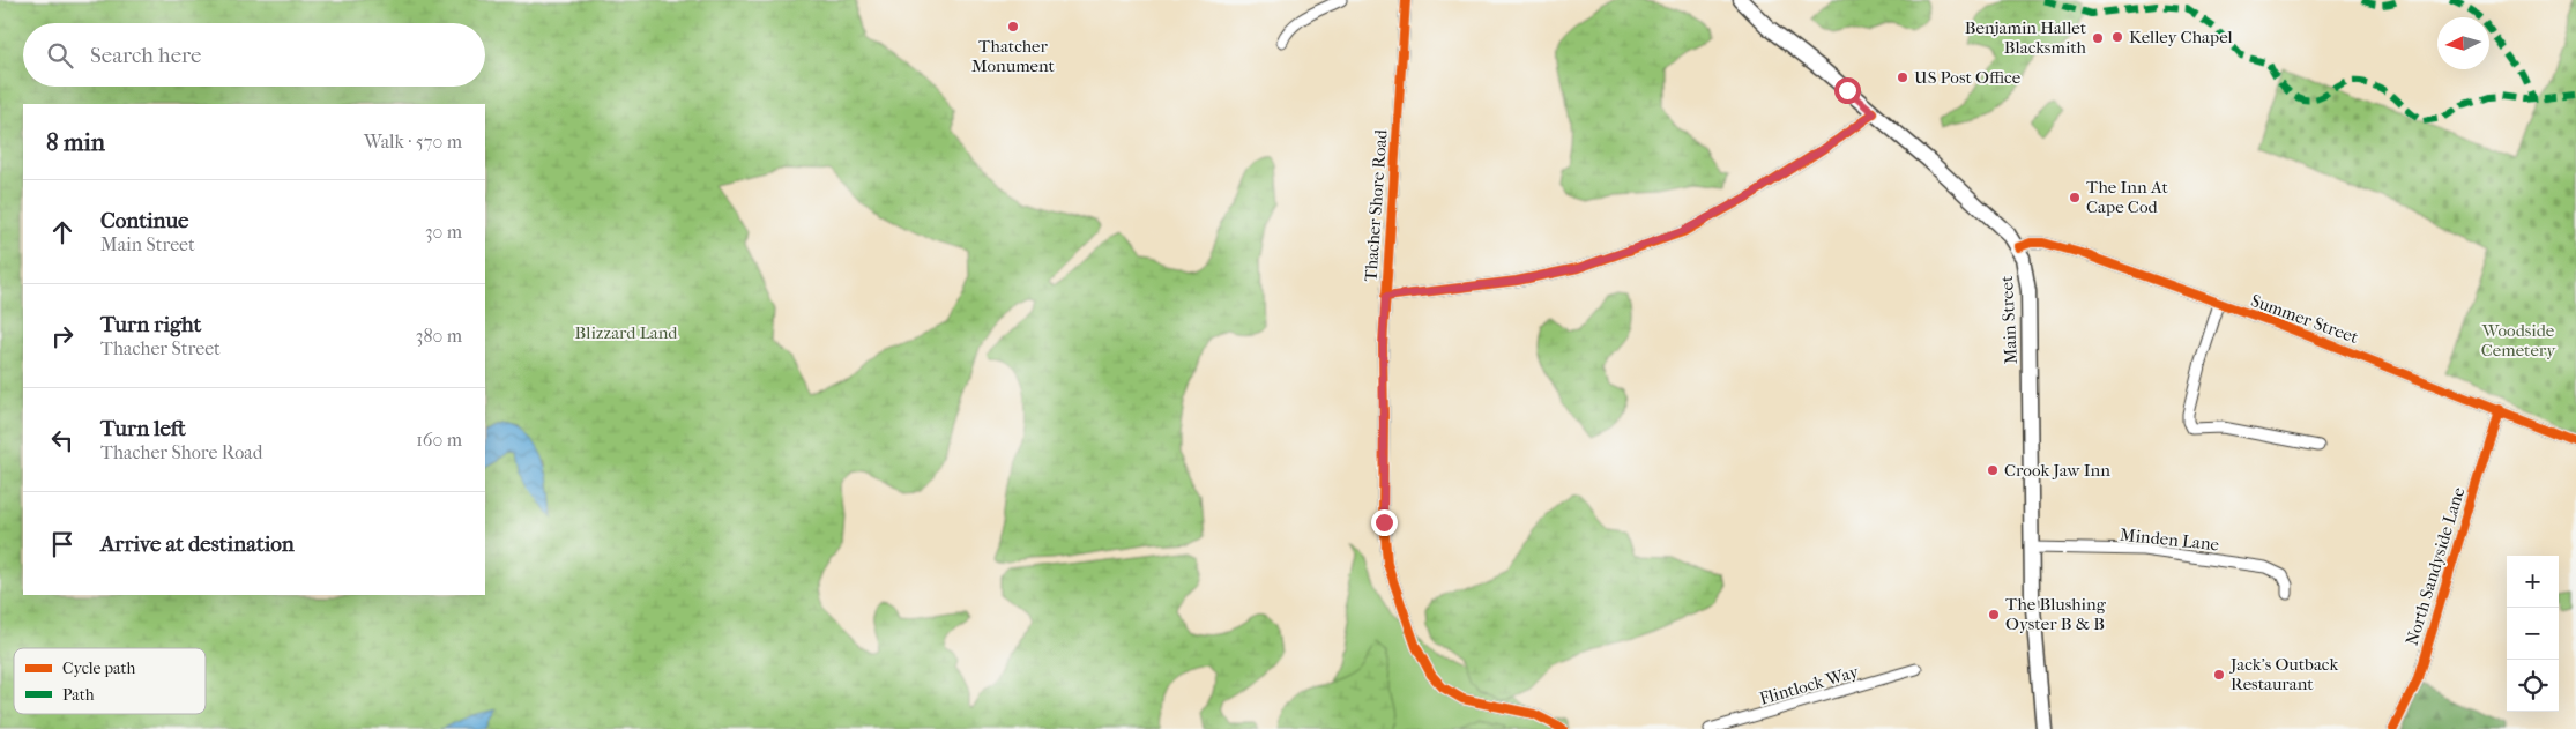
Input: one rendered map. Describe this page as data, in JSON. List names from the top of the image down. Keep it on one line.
{"streets":{"main road":["Main Street"],"street":["Thacher Shore Road","Summer Street","Minden Lane","North Sandyside Lane","Flintlock Way"]},"crossings":[["Summer Street","Main Street"],["Summer Street","North Sandyside Lane"],["Main Street","Minden Lane"]],"parks":["Woodside Cemetery","Blizzard Land"],"places":["Thatcher Monument","Kelley Chapel","Benjamin Hallet Blacksmith","US Post Office","The Inn At Cape Cod","Crook Jaw Inn","The Blushing Oyster B & B","Jack's Outback Restaurant"],"legend":["Cycle path","Path"],"north":"left","page":{"search":"Search here","heading":["8 min","Walk · 570 m"],"list":[["Continue","Main Street","30 m"],["Turn right","Thacher Street","380 m"],["Turn left","Thacher Shore Road","160 m"],"Arrive at destination"],"map_buttons":["+","−"]}}
